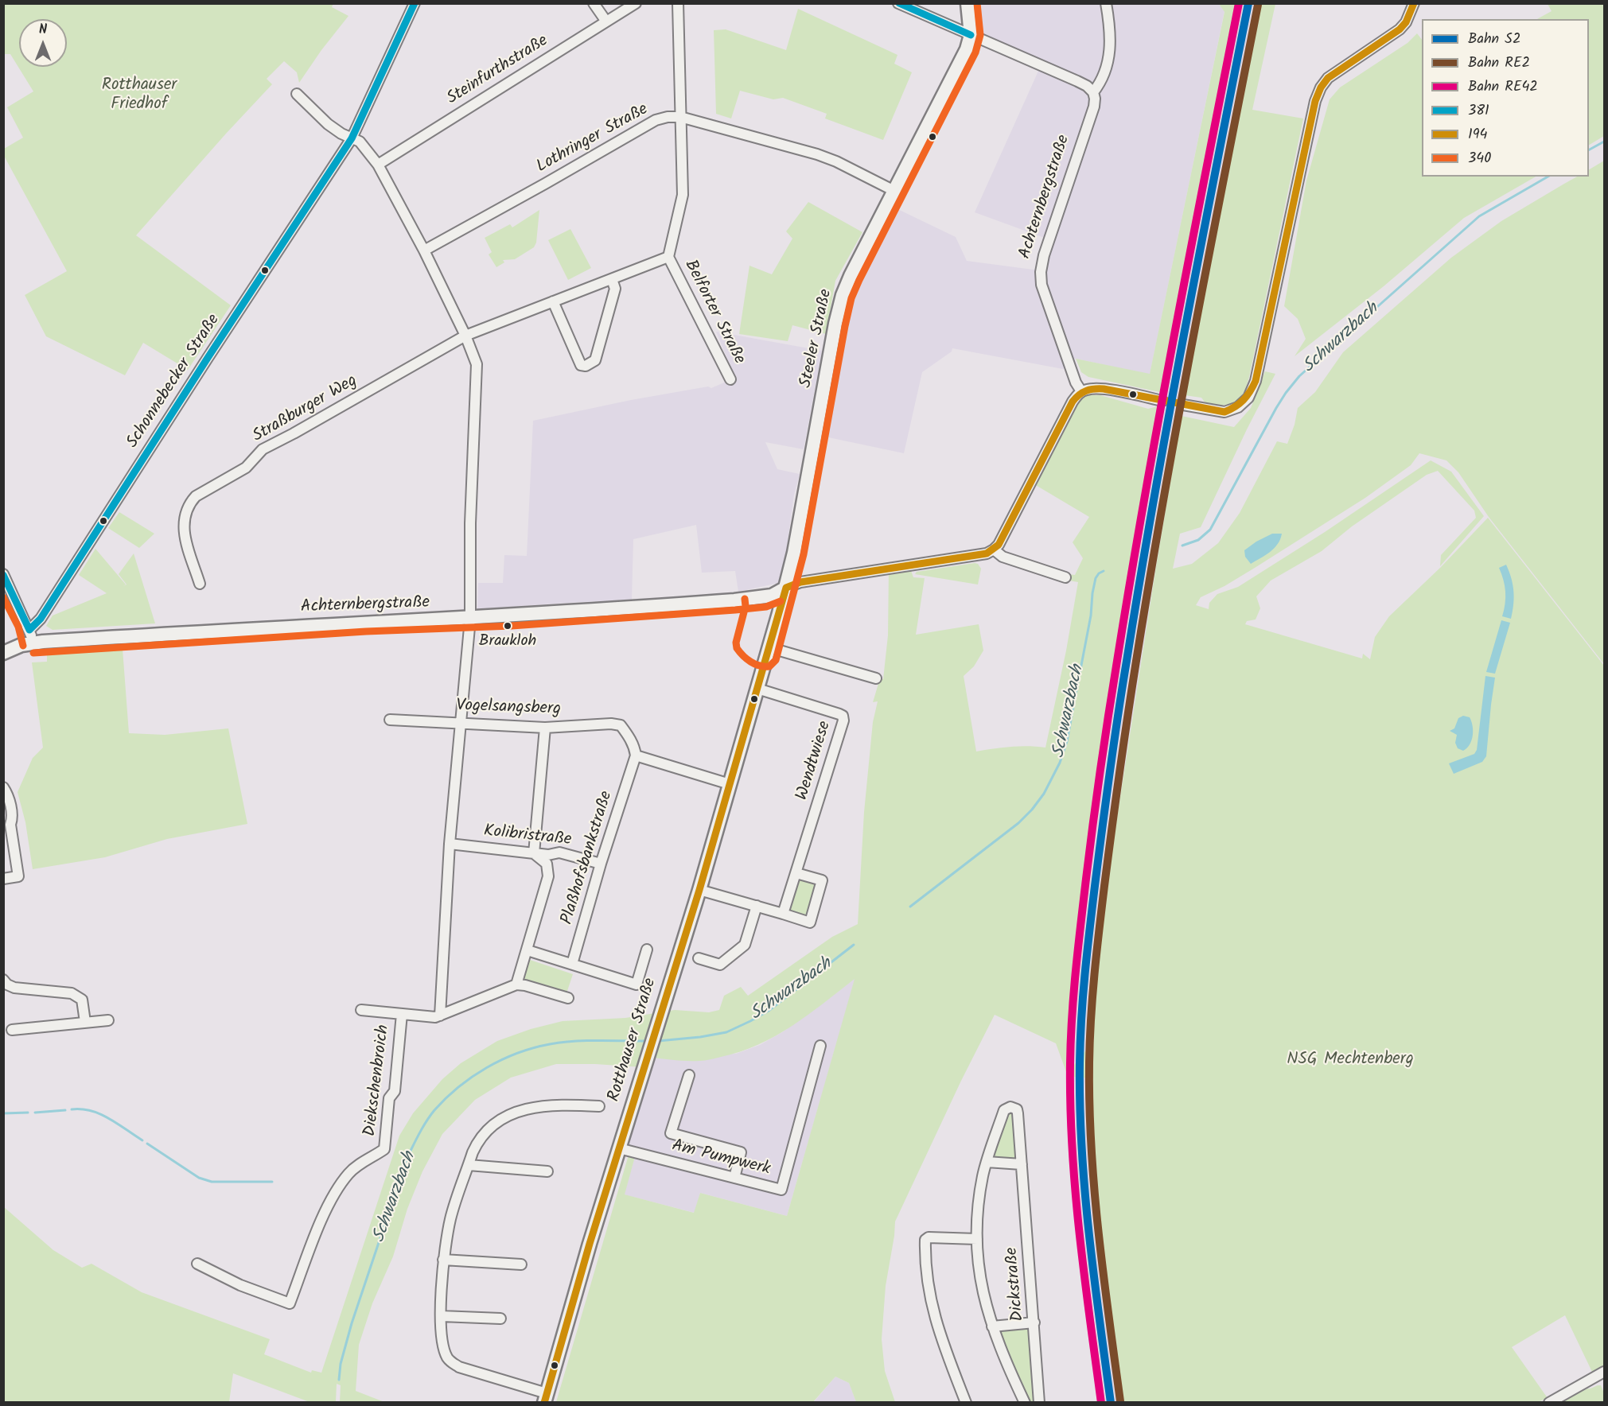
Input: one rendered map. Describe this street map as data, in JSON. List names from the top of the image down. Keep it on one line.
{"streets":{"main road":["Achternbergstraße","Steeler Straße","Rotthauser Straße"],"street":["Steinfurthstraße","Lothringer Straße","Belforter Straße","Schonnebecker Straße","Straßburger Weg","Vogelsangsberg","Wendtwiese","Kolibristraße","Plaßhofsbankstraße","Diekschenbroich","Am Pumpwerk","Dickstraße"]},"crossings":[["Lothringer Straße","Belforter Straße"],["Lothringer Straße","Steeler Straße"],["Achternbergstraße","Steeler Straße"],["Belforter Straße","Straßburger Weg"],["Steeler Straße","Wendtwiese"],["Steeler Straße","Rotthauser Straße"],["Vogelsangsberg","Plaßhofsbankstraße"],["Wendtwiese","Rotthauser Straße"],["Kolibristraße","Plaßhofsbankstraße"],["Rotthauser Straße","Am Pumpwerk"]],"water":["Schwarzbach"],"parks":["Rotthauser Friedhof","NSG Mechtenberg"],"places":["Braukloh"],"lines":["rail line S2","rail line RE42","transit line 381","transit line 194","transit line 340","rail line RE2"],"legend":["Bahn S2","Bahn RE2","Bahn RE42","381","194","340"],"north":"top"}
